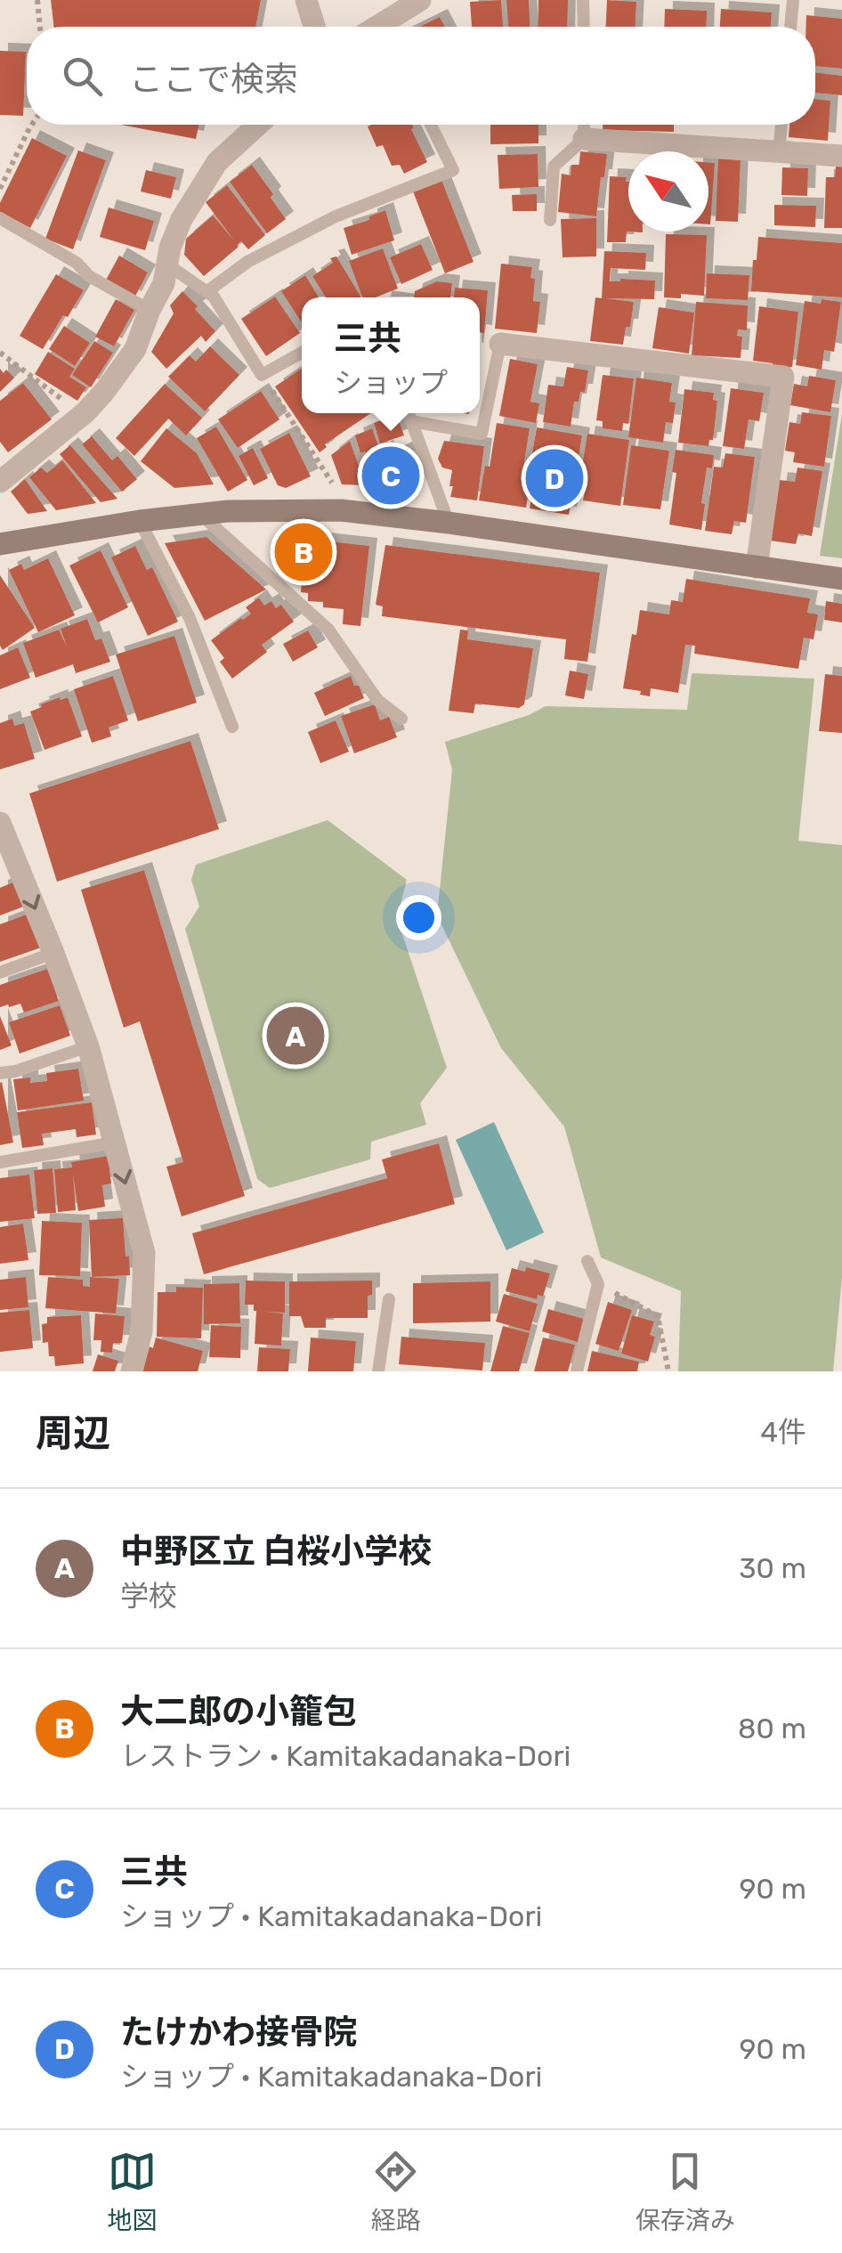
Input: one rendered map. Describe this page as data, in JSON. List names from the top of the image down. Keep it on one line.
{"north":"top left","page":{"search":"ここで検索","popup":["三共","ショップ"],"pins":["C","D","B","A"],"heading":["周辺","4件"],"list":[{"mark":"A","name":"中野区立 白桜小学校","note":"学校","value":"30 m"},{"mark":"B","name":"大二郎の小籠包","note":"レストラン · Kamitakadanaka-Dori","value":"80 m"},{"mark":"C","name":"三共","note":"ショップ · Kamitakadanaka-Dori","value":"90 m"},{"mark":"D","name":"たけかわ接骨院","note":"ショップ · Kamitakadanaka-Dori","value":"90 m"}],"nav":["地図","経路","保存済み"]}}
